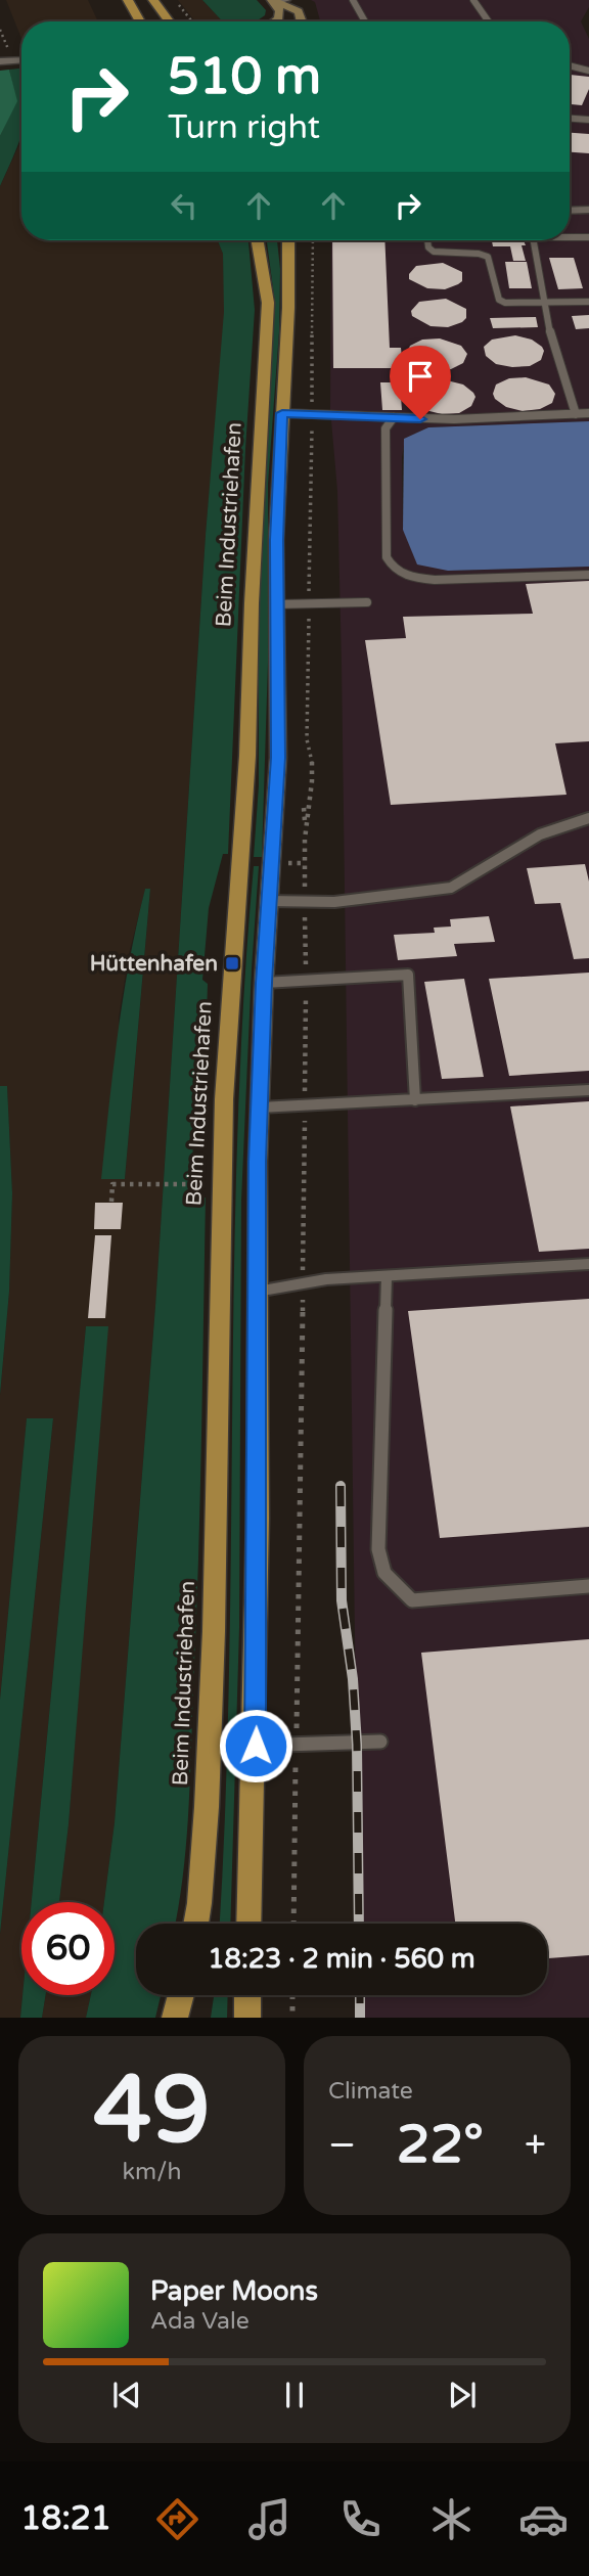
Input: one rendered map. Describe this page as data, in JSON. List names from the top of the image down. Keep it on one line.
{"streets":{"main road":["Beim Industriehafen"]},"places":{"transit":["Hüttenhafen"]},"page":{"turn":["510 m","Turn right"],"limit":"60","trip":"18:23 · 2 min · 560 m","tile":[["49","km/h"],"Climate"],"heat":["−","22°","+"],"song":["Paper Moons","Ada Vale"],"tabs":"18:21"}}
